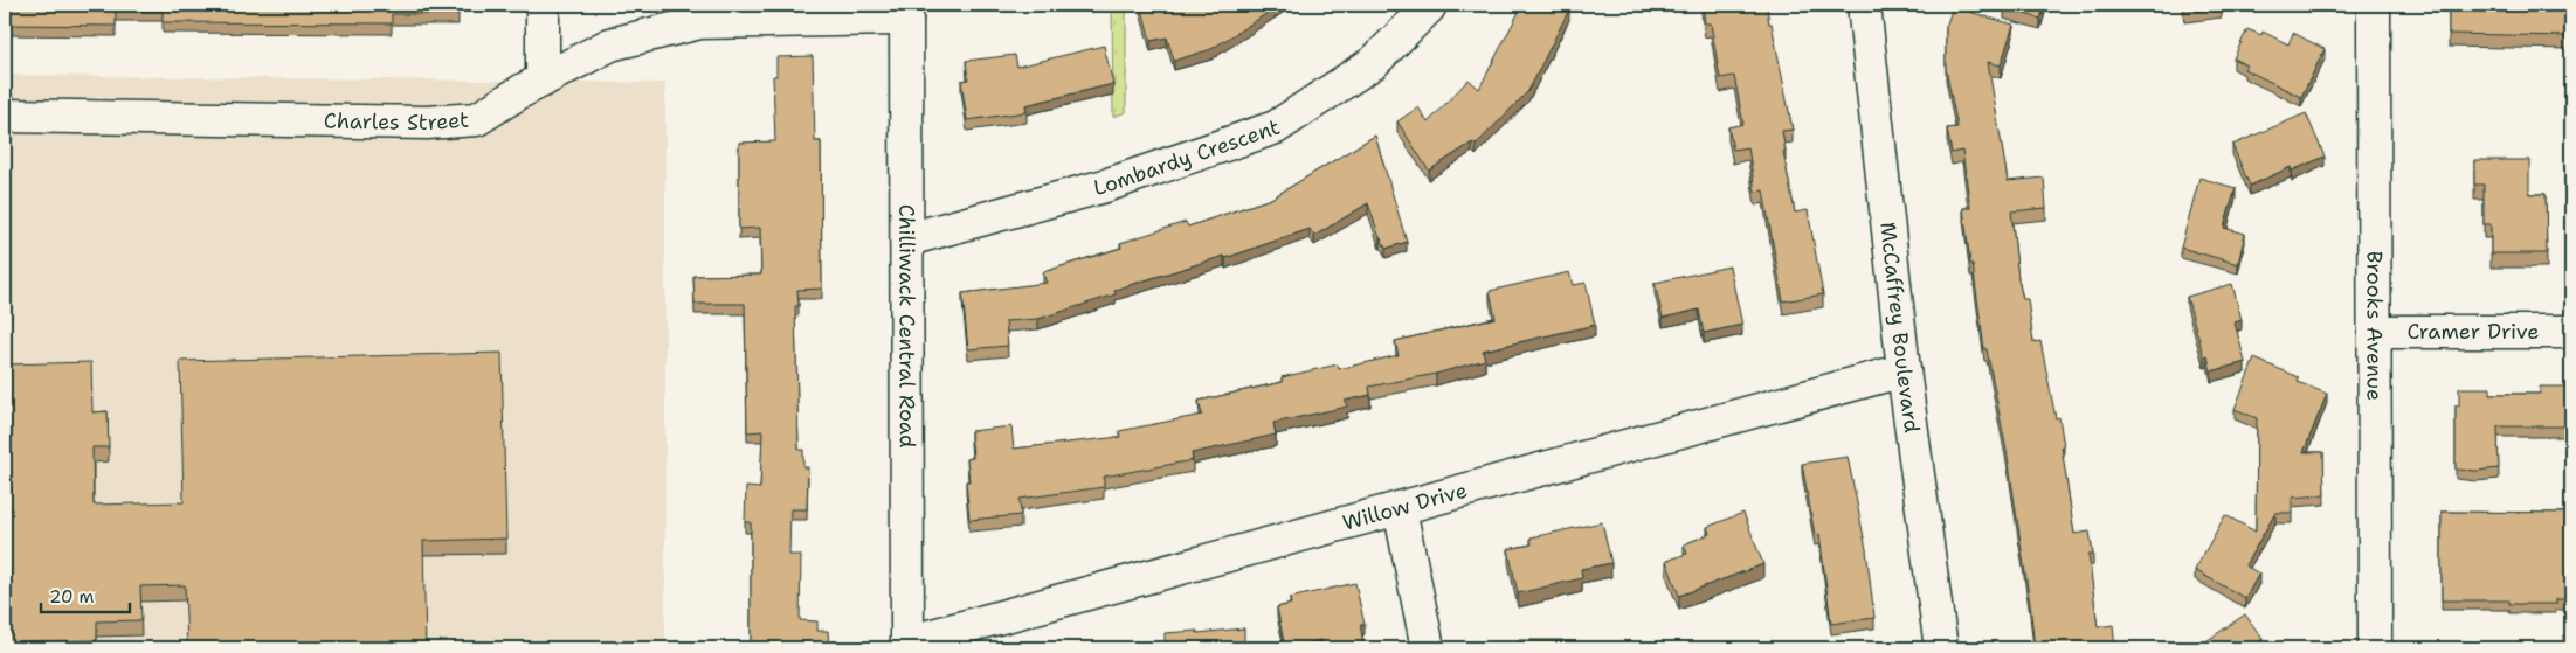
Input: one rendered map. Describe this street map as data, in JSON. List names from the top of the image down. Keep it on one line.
{"streets":{"street":["Charles Street","Lombardy Crescent","Chilliwack Central Road","McCaffrey Boulevard","Brooks Avenue","Cramer Drive","Willow Drive"]},"crossings":[["Charles Street","Chilliwack Central Road"],["Lombardy Crescent","Chilliwack Central Road"],["Chilliwack Central Road","Willow Drive"],["McCaffrey Boulevard","Willow Drive"],["Brooks Avenue","Cramer Drive"]],"scale_bar":"20 m"}
